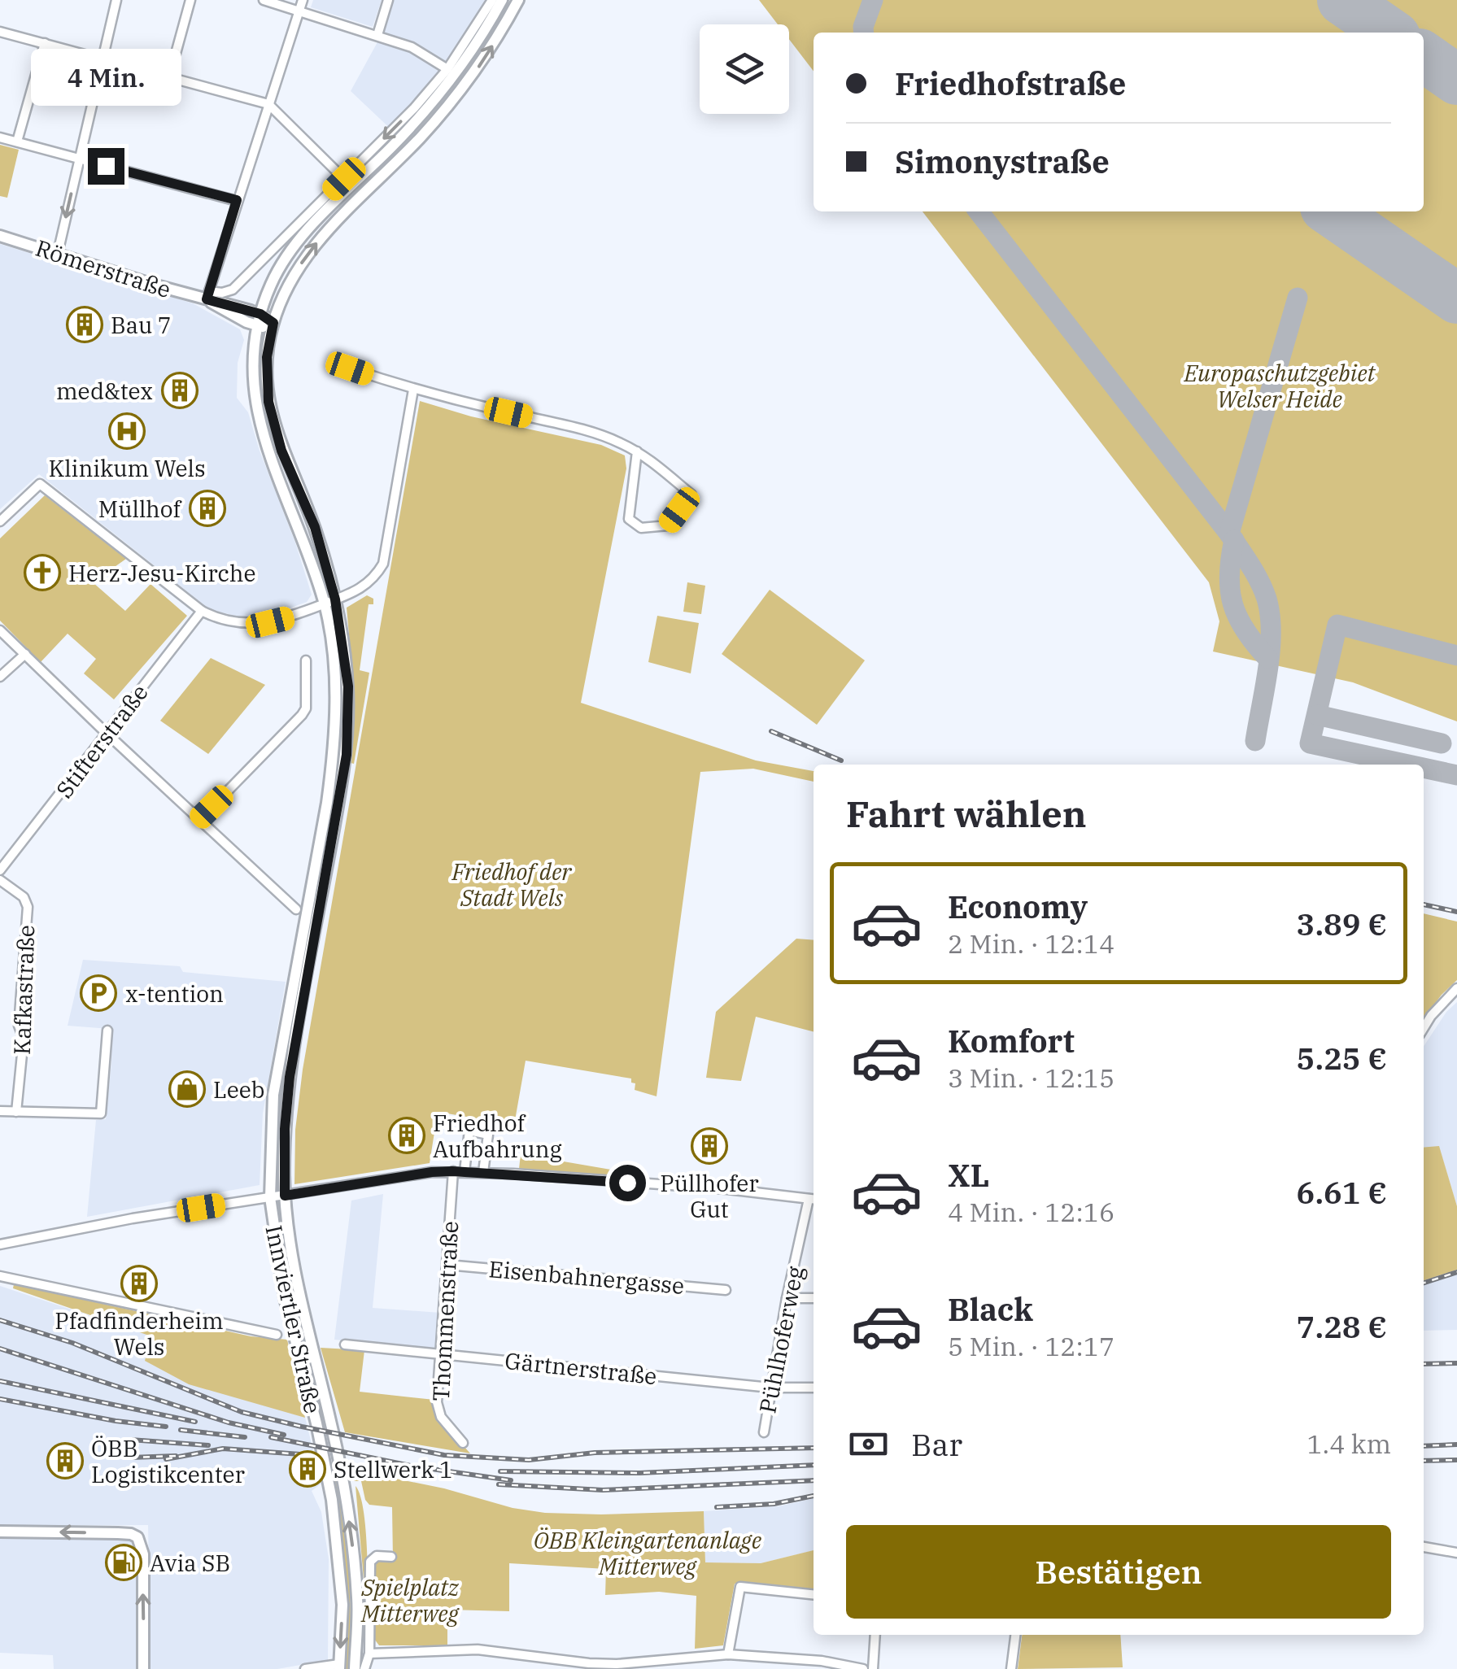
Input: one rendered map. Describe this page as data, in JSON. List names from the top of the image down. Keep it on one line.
{"streets":{"main road":["Römerstraße","Innviertler Straße"],"street":["Stifterstraße","Kafkastraße","Eisenbahnergasse","Thommenstraße","Pühlhoferweg","Gärtnerstraße"]},"crossings":[["Römerstraße","Innviertler Straße"],["Eisenbahnergasse","Thommenstraße"],["Thommenstraße","Gärtnerstraße"],["Pühlhoferweg","Gärtnerstraße"]],"parks":["Europaschutzgebiet Welser Heide","Friedhof der Stadt Wels","ÖBB Kleingartenanlage Mitterweg","Spielplatz Mitterweg"],"places":{"building":["Bau 7","med&tex","Müllhof","Friedhof Aufbahrung","Püllhofer Gut","Pfadfinderheim Wels","ÖBB Logistikcenter","Stellwerk 1"],"hospital":["Klinikum Wels"],"church":["Herz-Jesu-Kirche"],"parking":["x-tention"],"shop":["Leeb"],"fuel station":["Avia SB"]},"page":{"banner":["Friedhofstraße","Simonystraße"],"bubble":"4 Min.","heading":"Fahrt wählen","list":[{"name":"Economy","note":"2 Min. · 12:14","value":"3.89 €"},{"name":"Komfort","note":"3 Min. · 12:15","value":"5.25 €"},{"name":"XL","note":"4 Min. · 12:16","value":"6.61 €"},{"name":"Black","note":"5 Min. · 12:17","value":"7.28 €"}],"pay":["Bar","1.4 km"],"buttons":"Bestätigen"}}
